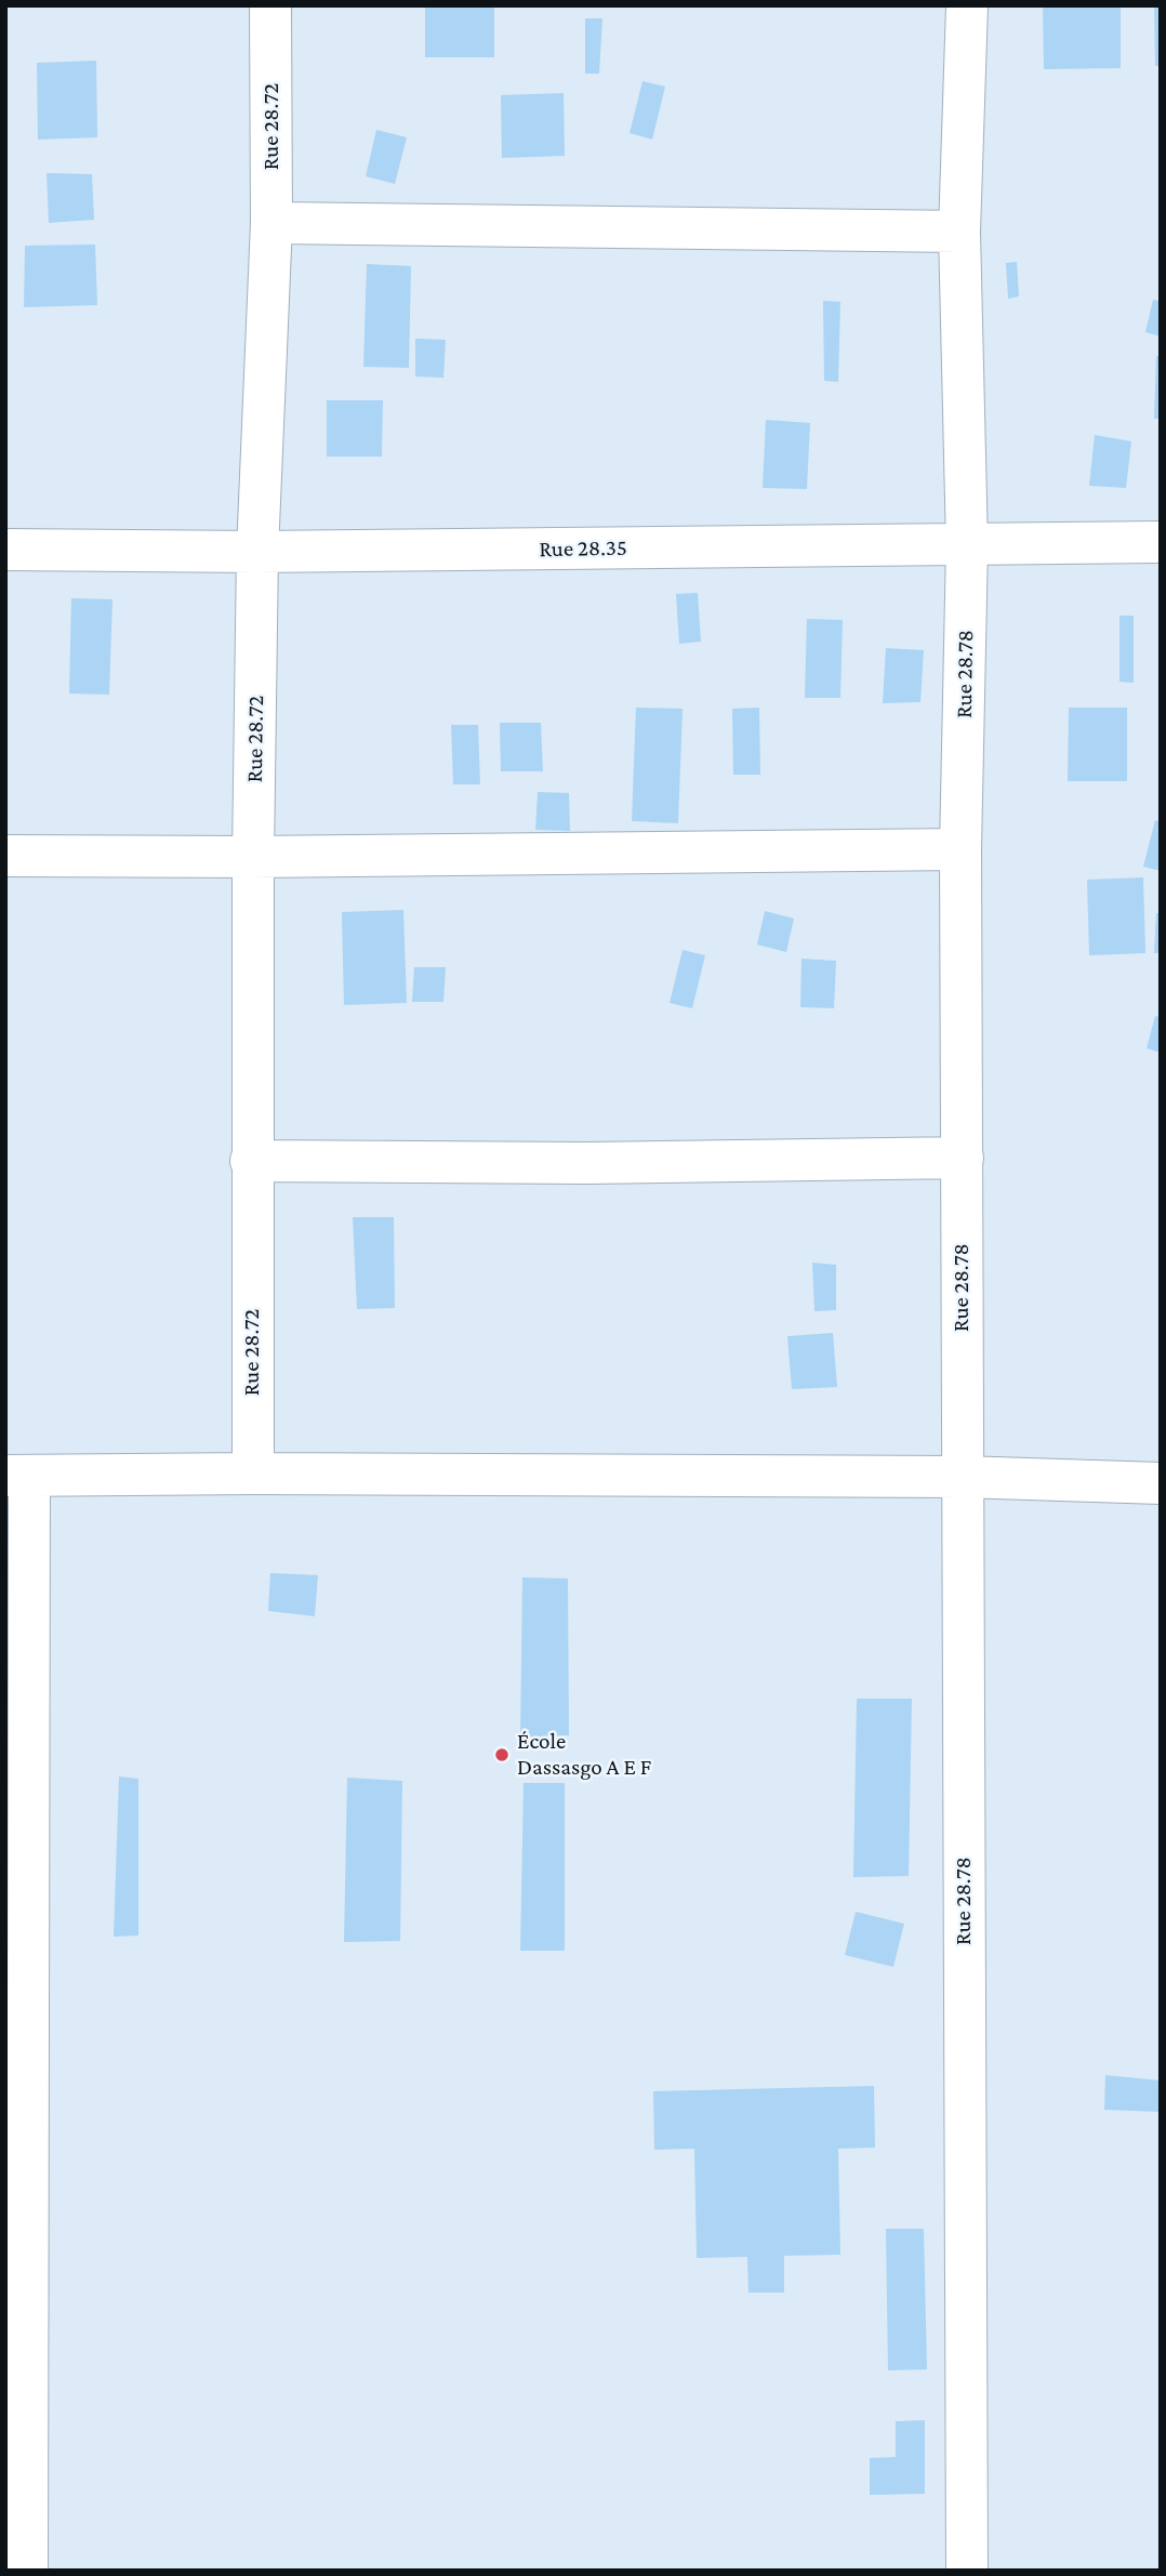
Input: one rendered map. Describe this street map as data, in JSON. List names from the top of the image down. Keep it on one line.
{"streets":{"street":["Rue 28.72","Rue 28.35","Rue 28.78"]},"crossings":[["Rue 28.72","Rue 28.35"],["Rue 28.35","Rue 28.78"]],"places":["École Dassasgo A E F"]}
